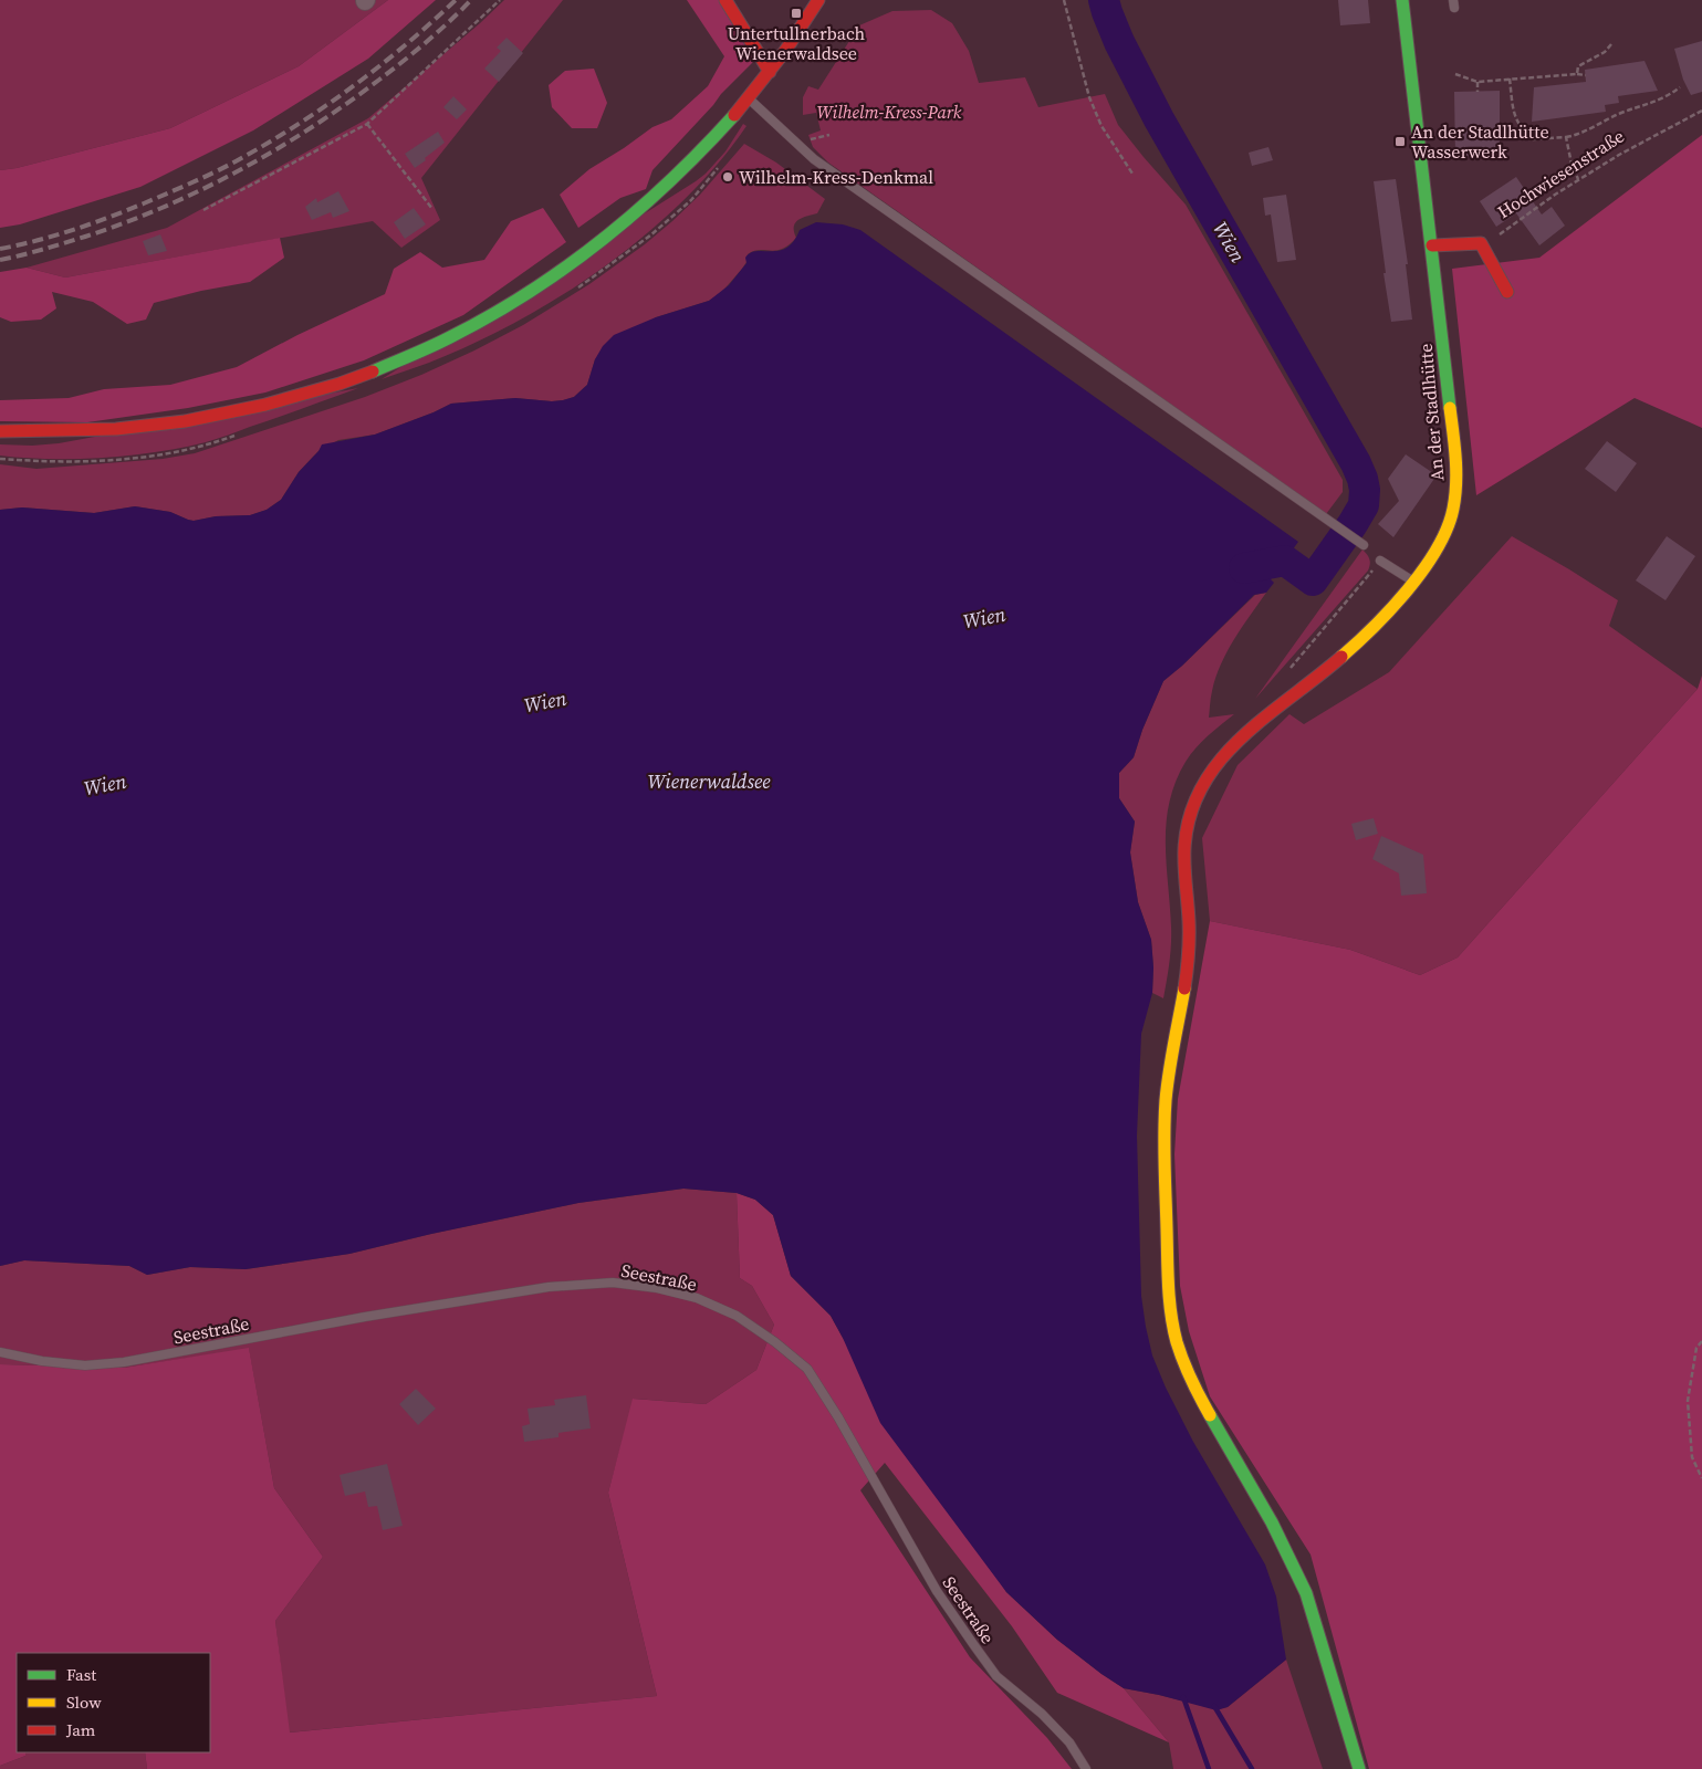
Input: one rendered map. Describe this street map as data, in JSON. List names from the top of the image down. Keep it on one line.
{"streets":{"main road":["An der Stadlhütte"],"lane":["Seestraße"],"path":["Hochwiesenstraße"]},"water":["Wien","Wienerwaldsee"],"parks":["Wilhelm-Kress-Park"],"places":{"transit":["Untertullnerbach Wienerwaldsee","An der Stadlhütte Wasserwerk"],"other":["Wilhelm-Kress-Denkmal"]},"legend":["Fast","Slow","Jam"]}
